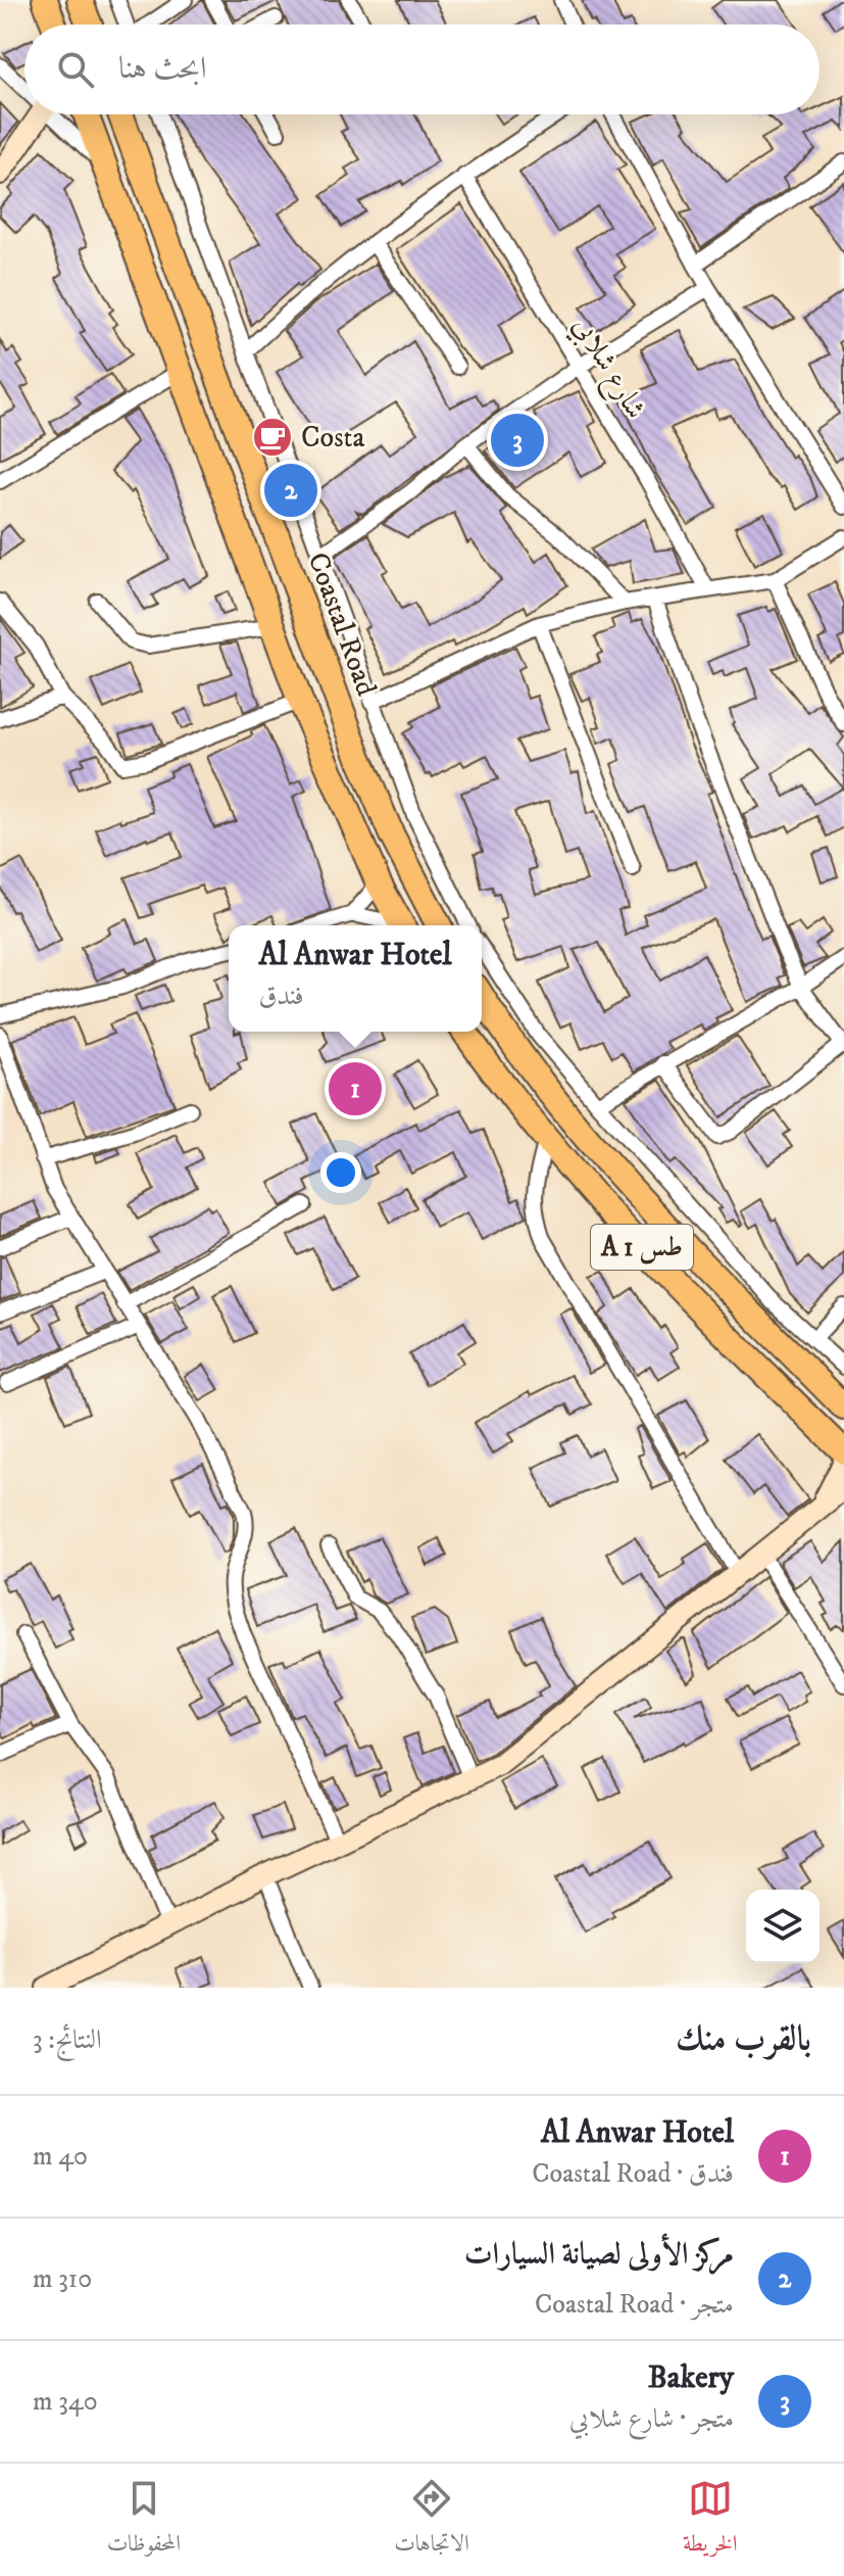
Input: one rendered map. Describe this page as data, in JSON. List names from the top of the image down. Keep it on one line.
{"streets":{"highway":["Coastal Road","A 1 طس"],"street":["شارع شلابي"]},"places":{"cafe":["Costa"]},"page":{"search":"ابحث هنا","pins":["3","2","1"],"popup":["Al Anwar Hotel","فندق"],"heading":["بالقرب منك","النتائج: 3"],"list":[{"mark":"1","name":"Al Anwar Hotel","note":"فندق · Coastal Road","value":"40 m"},{"mark":"2","name":"مركز الأولى لصيانة السيارات","note":"متجر · Coastal Road","value":"310 m"},{"mark":"3","name":"Bakery","note":"متجر · شارع شلابي","value":"340 m"}],"nav":["الخريطة","الاتجاهات","المحفوظات"]}}
